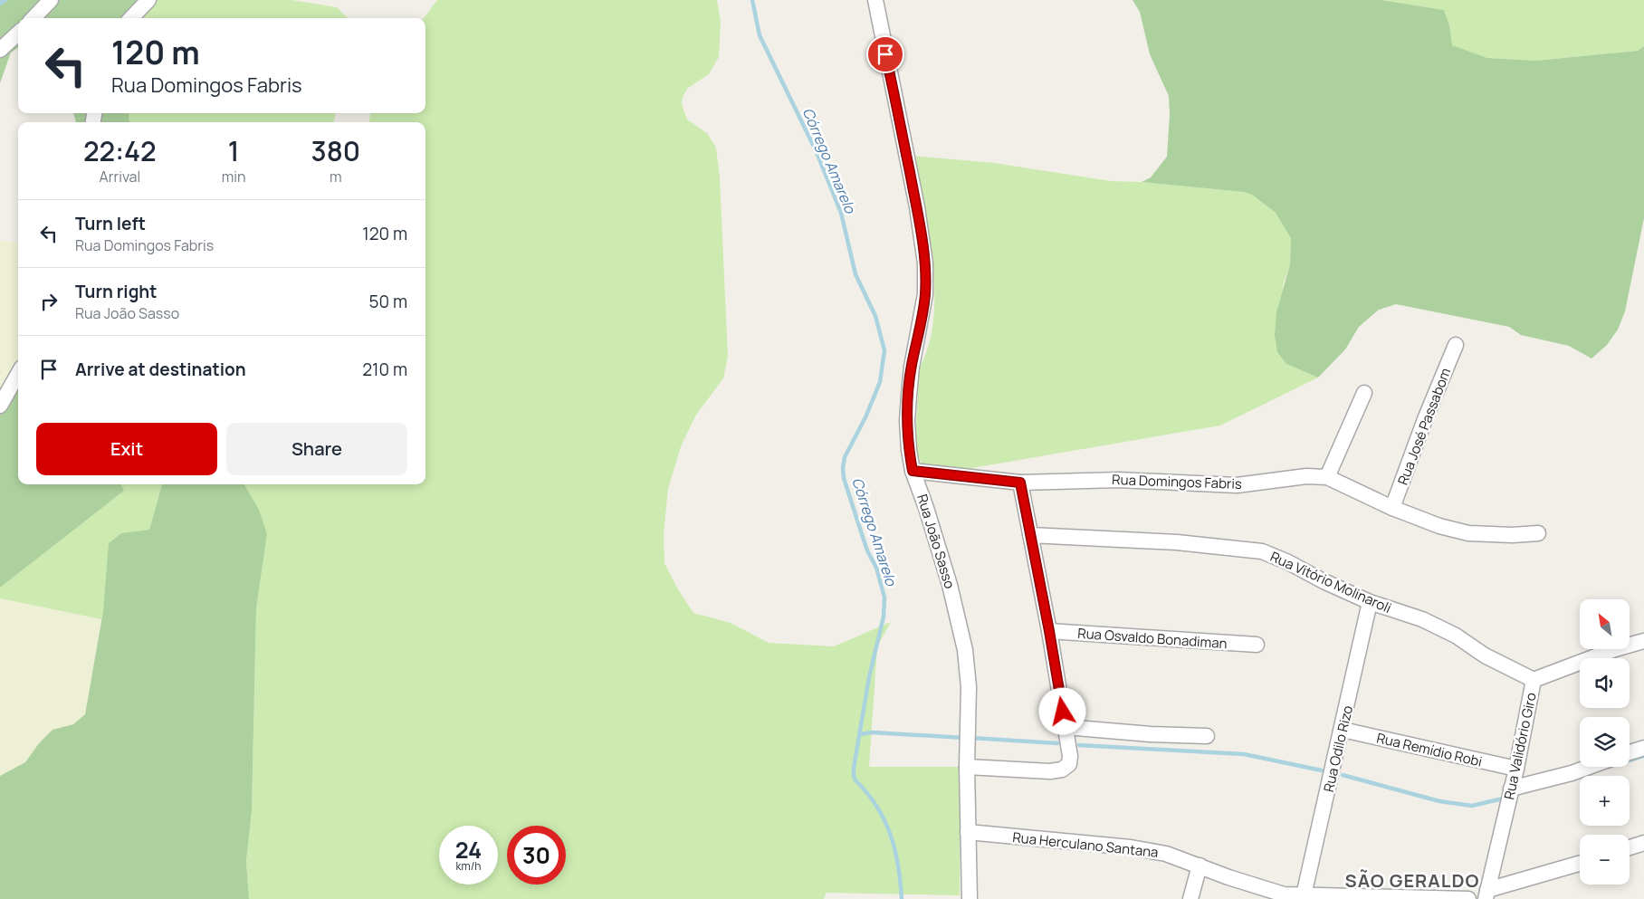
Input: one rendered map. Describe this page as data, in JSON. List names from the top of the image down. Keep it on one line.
{"streets":{"street":["Rua José Passabom","Rua Domingos Fabris","Rua João Sasso","Rua Vitório Molinaroli","Rua Osvaldo Bonadiman","Rua Validório Giro","Rua Odilo Rizo","Rua Remídio Robi","Rua Herculano Santana"]},"crossings":[["Rua José Passabom","Rua Domingos Fabris"],["Rua Domingos Fabris","Rua João Sasso"],["Rua João Sasso","Rua Herculano Santana"],["Rua Vitório Molinaroli","Rua Validório Giro"],["Rua Vitório Molinaroli","Rua Odilo Rizo"],["Rua Validório Giro","Rua Remídio Robi"],["Rua Odilo Rizo","Rua Remídio Robi"],["Rua Odilo Rizo","Rua Herculano Santana"]],"districts":["SÃO GERALDO"],"water":["Córrego Amarelo"],"north":"top left","page":{"turn":["120 m","Rua Domingos Fabris"],"eta":["22:42","Arrival","1","min","380","m"],"list":[{"name":"Turn left","note":"Rua Domingos Fabris","value":"120 m"},{"name":"Turn right","note":"Rua João Sasso","value":"50 m"},{"name":"Arrive at destination","value":"210 m"}],"buttons":["Exit","Share"],"map_buttons":["+","−"],"speed":"24 km/h","limit":"30"}}
